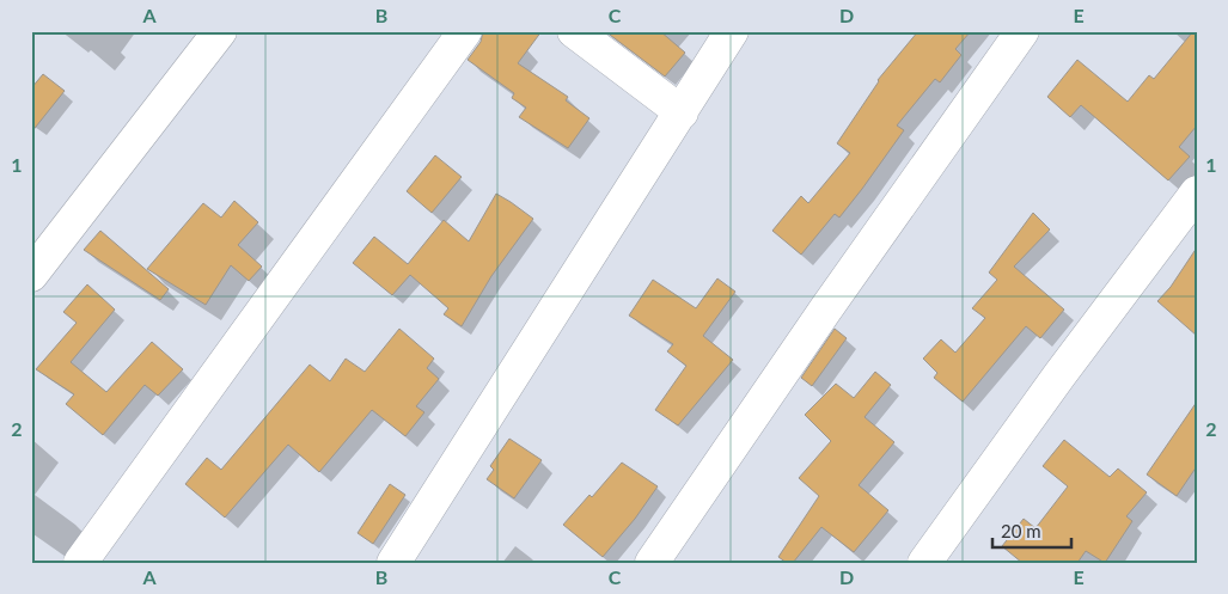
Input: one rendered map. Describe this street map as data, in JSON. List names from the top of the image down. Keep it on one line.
{"scale_bar":"20 m","grid":{"columns":["A","B","C","D","E"],"rows":["1","2"]}}
